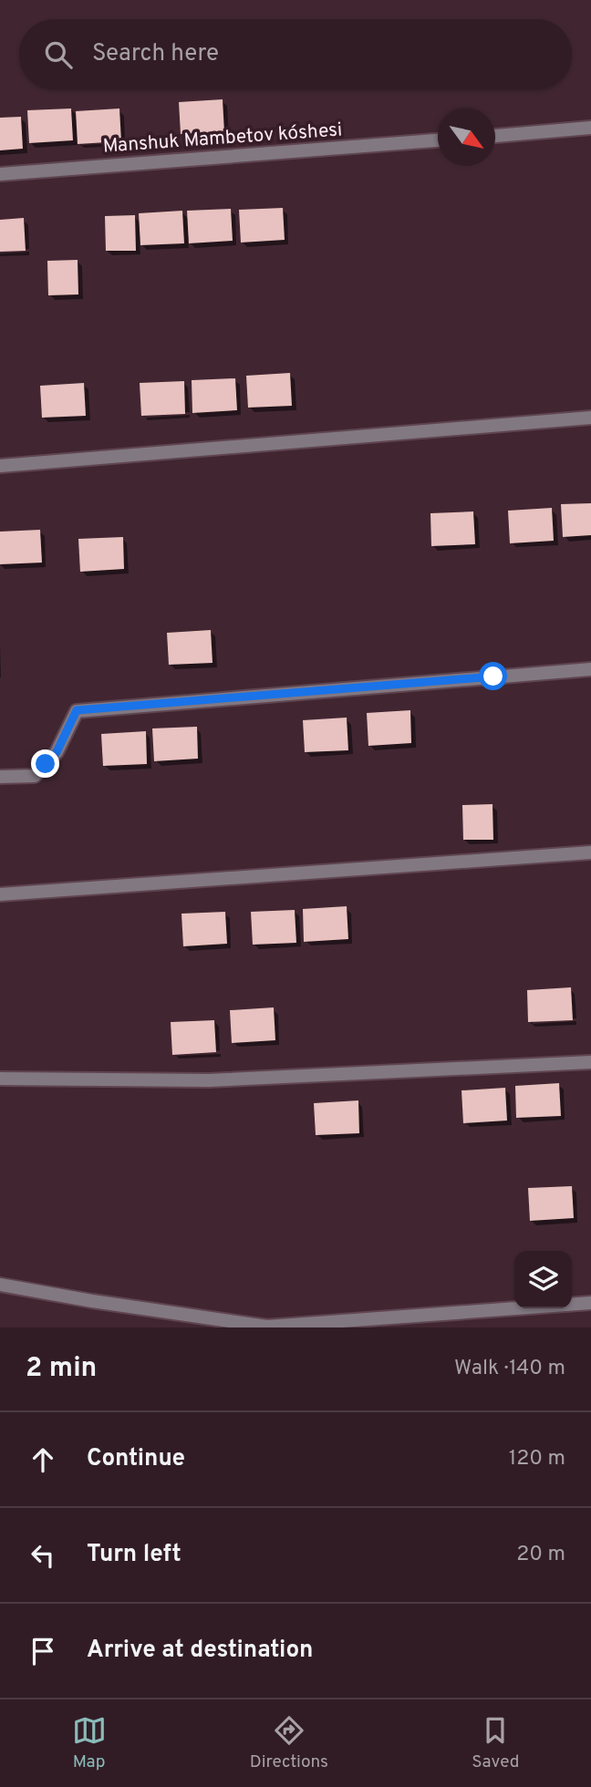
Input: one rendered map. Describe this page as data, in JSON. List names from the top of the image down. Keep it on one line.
{"streets":{"street":["Manshuk Mambetov kóshesi"]},"north":"bottom right","page":{"search":"Search here","heading":["2 min","Walk · 140 m"],"list":[["Continue","120 m"],["Turn left","20 m"],"Arrive at destination"],"nav":["Map","Directions","Saved"]}}
